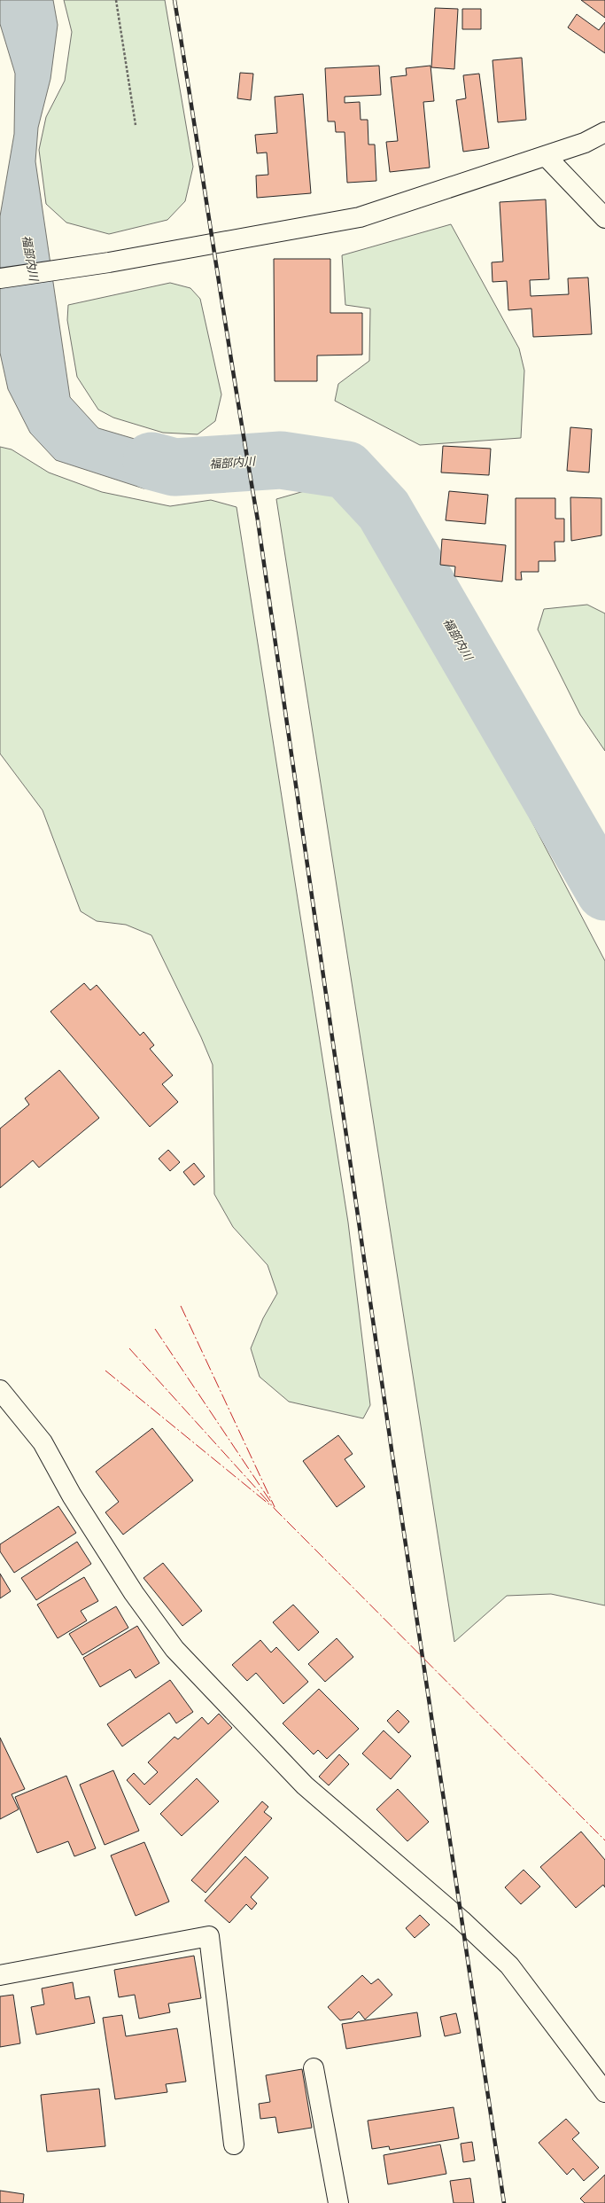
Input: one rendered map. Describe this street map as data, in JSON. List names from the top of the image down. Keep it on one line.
{"water":["福部内川"]}
